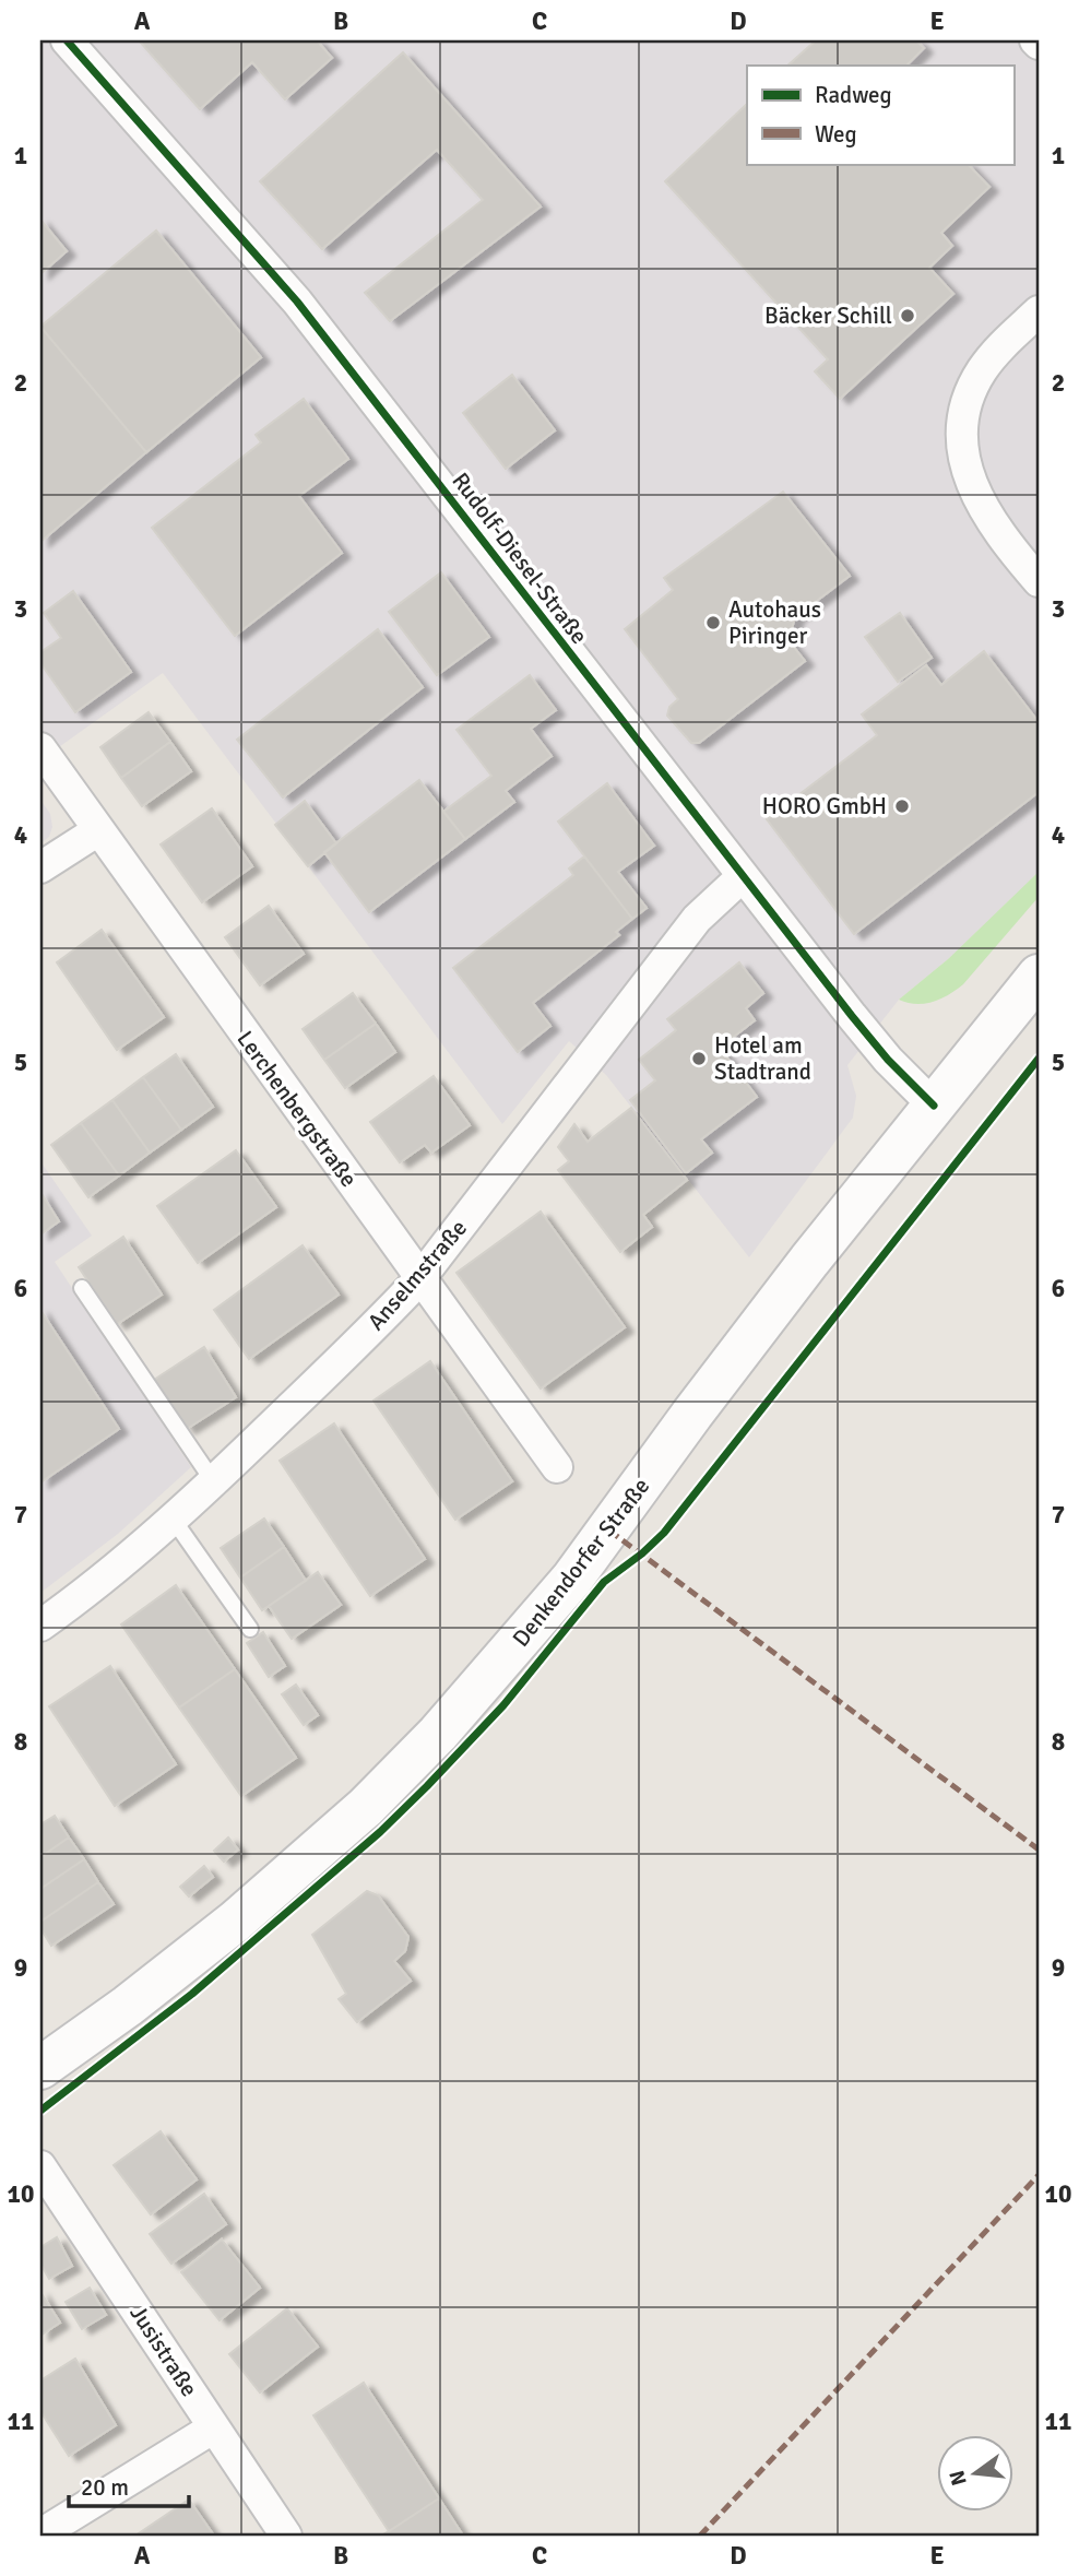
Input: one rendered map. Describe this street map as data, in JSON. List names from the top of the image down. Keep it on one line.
{"streets":{"main road":["Denkendorfer Straße"],"street":["Rudolf-Diesel-Straße","Lerchenbergstraße","Anselmstraße","Jusistraße"]},"crossings":[["Rudolf-Diesel-Straße","Anselmstraße"],["Rudolf-Diesel-Straße","Denkendorfer Straße"],["Lerchenbergstraße","Anselmstraße"]],"places":["Bäcker Schill","Autohaus Piringer","HORO GmbH","Hotel am Stadtrand"],"legend":["Radweg","Weg"],"scale_bar":"20 m","north":"left","grid":{"columns":["A","B","C","D","E"],"rows":["1","2","3","4","5","6","7","8","9","10","11"]}}
